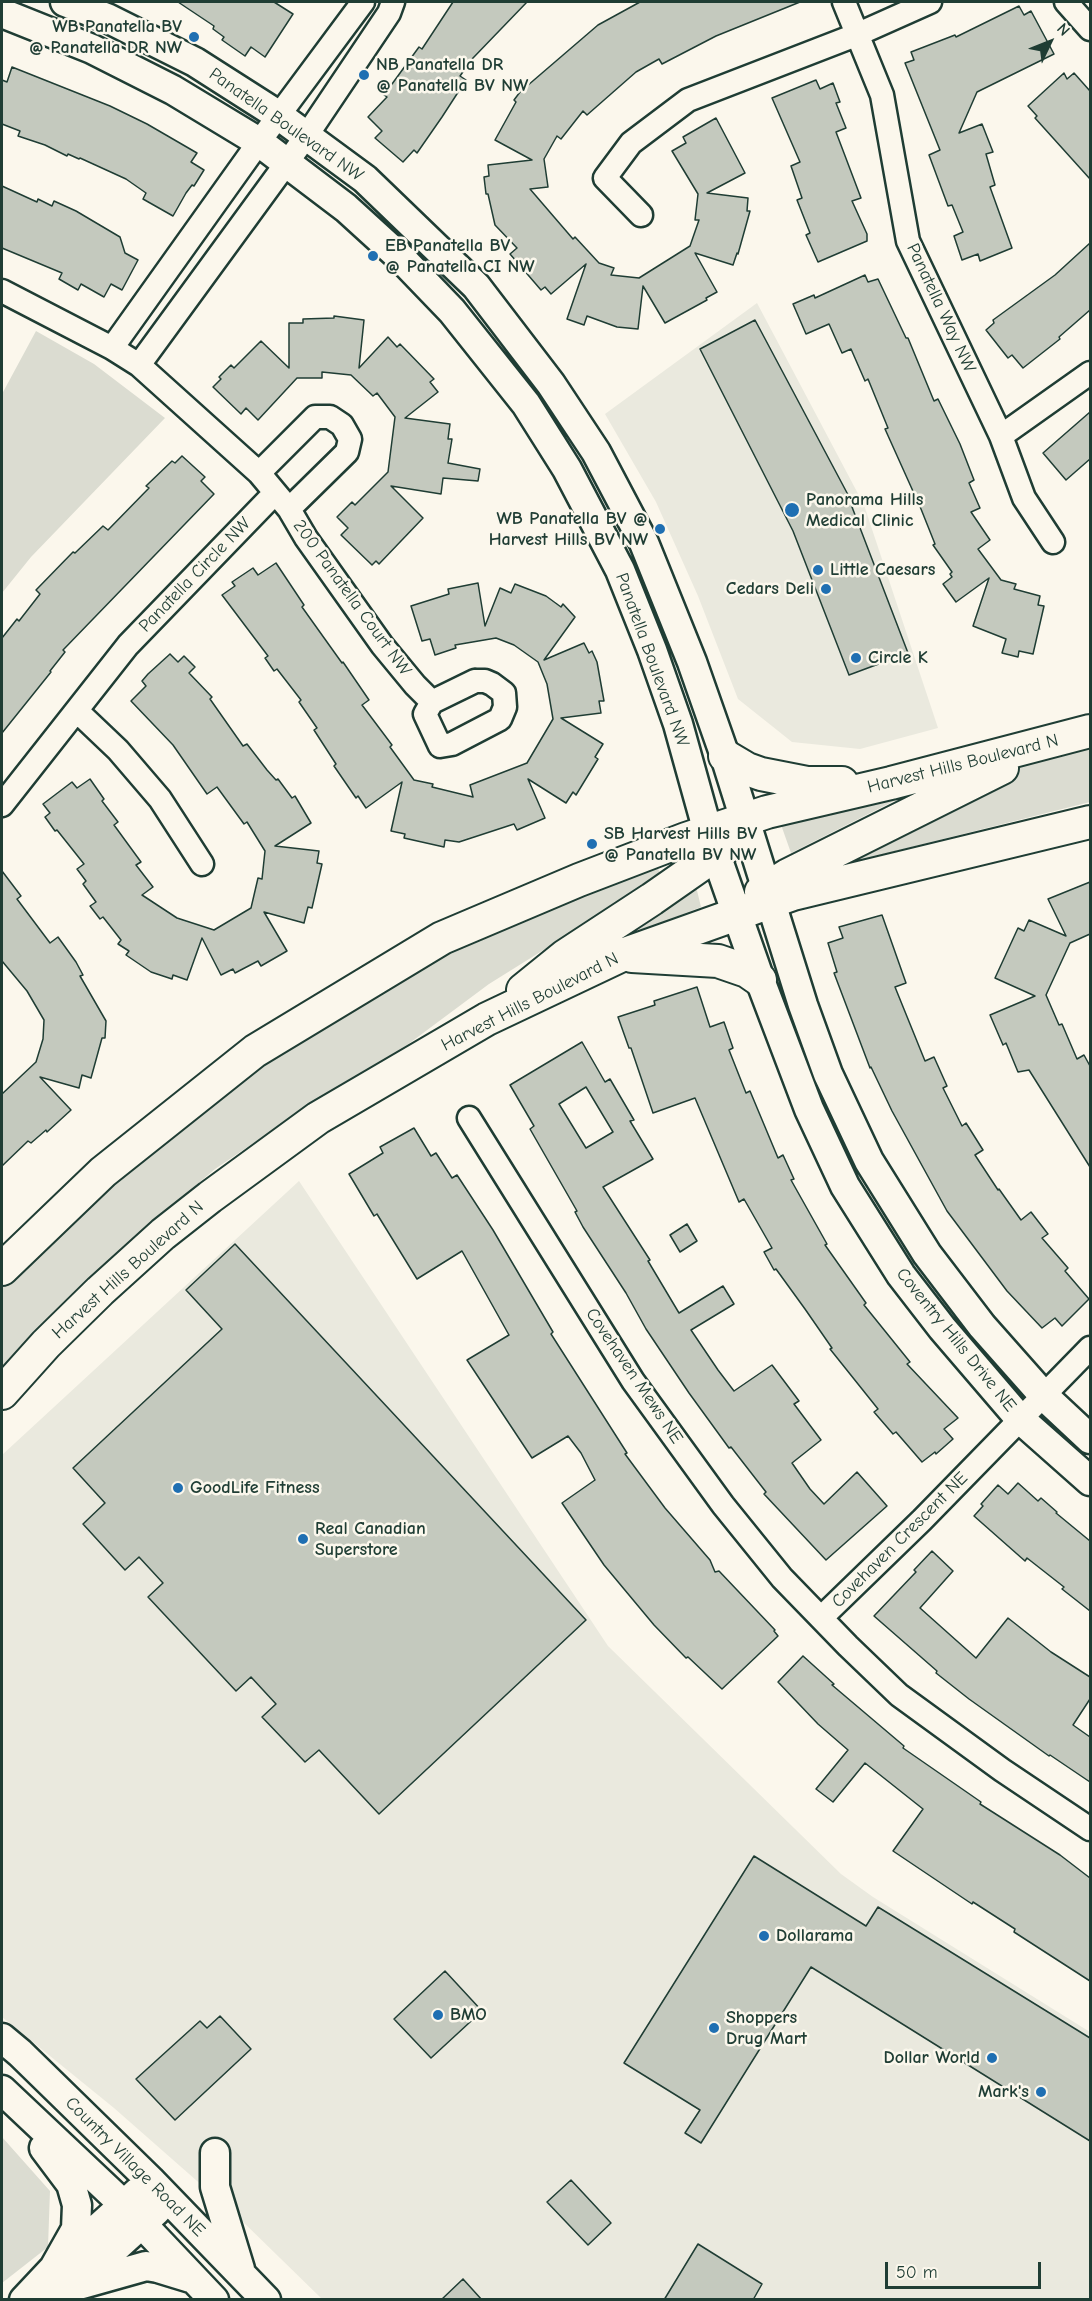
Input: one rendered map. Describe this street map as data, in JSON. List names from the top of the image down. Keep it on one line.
{"streets":{"main road":["Harvest Hills Boulevard N"],"street":["Panatella Boulevard NW","Panatella Way NW","Panatella Circle NW","200 Panatella Court NW","Coventry Hills Drive NE","Covehaven Mews NE","Covehaven Crescent NE","Country Village Road NE"]},"crossings":[["Panatella Boulevard NW","Harvest Hills Boulevard N"],["Panatella Boulevard NW","Coventry Hills Drive NE"],["Panatella Circle NW","200 Panatella Court NW"],["Harvest Hills Boulevard N","Coventry Hills Drive NE"],["Coventry Hills Drive NE","Covehaven Crescent NE"],["Covehaven Mews NE","Covehaven Crescent NE"]],"places":["WB Panatella BV @ Panatella DR NW","NB Panatella DR @ Panatella BV NW","EB Panatella BV @ Panatella CI NW","Panorama Hills Medical Clinic","WB Panatella BV @ Harvest Hills BV NW","Little Caesars","Cedars Deli","Circle K","SB Harvest Hills BV @ Panatella BV NW","GoodLife Fitness","Real Canadian Superstore","Dollarama","BMO","Shoppers Drug Mart","Dollar World","Mark's"],"scale_bar":"50 m","north":"top right"}
